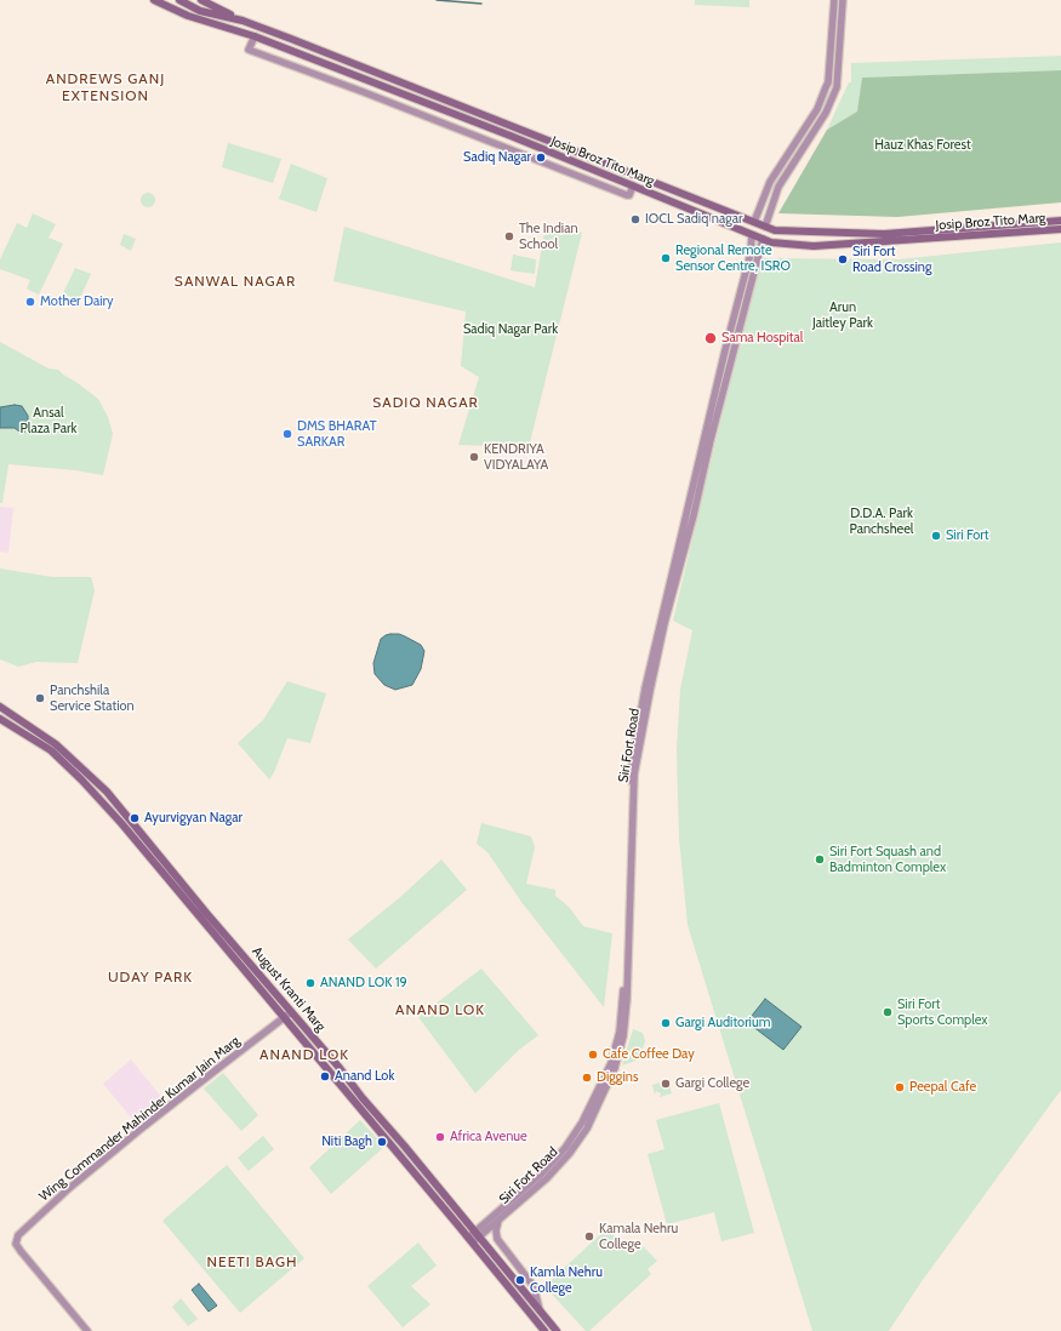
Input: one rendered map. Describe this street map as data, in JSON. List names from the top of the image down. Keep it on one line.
{"streets":{"main road":["Josip Broz Tito Marg","August Kranti Marg"],"street":["Siri Fort Road","Wing Commander Mahinder Kumar Jain Marg"]},"crossings":[["Josip Broz Tito Marg","Siri Fort Road"],["Siri Fort Road","August Kranti Marg"],["August Kranti Marg","Wing Commander Mahinder Kumar Jain Marg"]],"districts":["ANDREWS GANJ EXTENSION","SANWAL NAGAR","SADIQ NAGAR","UDAY PARK","ANAND LOK","ANAND LOK","NEETI BAGH"],"parks":["Hauz Khas Forest","Arun Jaitley Park","Sadiq Nagar Park","Ansal Plaza Park","D.D.A. Park Panchsheel"],"places":["Sadiq Nagar","IOCL Sadiq nagar","The Indian School","Regional Remote Sensor Centre, ISRO","Siri Fort Road Crossing","Mother Dairy","Sama Hospital","DMS BHARAT SARKAR","KENDRIYA VIDYALAYA","Siri Fort","Panchshila Service Station","Ayurvigyan Nagar","Siri Fort Squash and Badminton Complex","ANAND LOK 19","Siri Fort Sports Complex","Gargi Auditorium","Cafe Coffee Day","Anand Lok","Diggins","Gargi College","Peepal Cafe","Africa Avenue","Niti Bagh","Kamala Nehru College","Kamla Nehru College"]}
